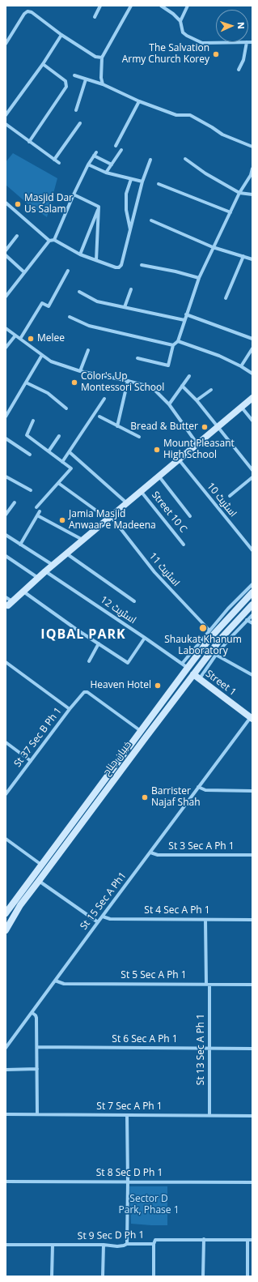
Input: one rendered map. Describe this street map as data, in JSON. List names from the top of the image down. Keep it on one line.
{"streets":{"main road":["Street 1","خیبان جناح"],"street":["اسٹریٹ 10","Street 10 C","اسٹریٹ 11","اسٹریٹ 12","St 37 Sec B Ph 1","St 3 Sec A Ph 1","St 15 Sec A Ph1","St 4 Sec A Ph 1","St 5 Sec A Ph 1","St 6 Sec A Ph 1","St 13 Sec A Ph 1","St 7 Sec A Ph 1","St 8 Sec D Ph 1","St 9 Sec D Ph 1"]},"crossings":[["اسٹریٹ 12","خیبان جناح"],["Street 1","خیبان جناح"],["Street 1","St 15 Sec A Ph1"],["St 37 Sec B Ph 1","خیبان جناح"],["St 3 Sec A Ph 1","St 15 Sec A Ph1"],["St 15 Sec A Ph1","St 4 Sec A Ph 1"],["St 15 Sec A Ph1","St 5 Sec A Ph 1"],["St 4 Sec A Ph 1","St 13 Sec A Ph 1"],["St 5 Sec A Ph 1","St 13 Sec A Ph 1"],["St 6 Sec A Ph 1","St 13 Sec A Ph 1"],["St 13 Sec A Ph 1","St 7 Sec A Ph 1"]],"districts":["IQBAL PARK"],"parks":["Sector D Park, Phase 1"],"places":["The Salvation Army Church Korey","Masjid Dar Us Salam","Melee","Color's Up Montessori School","Bread & Butter","Mount Pleasant High School","Jamia Masjid Anwaar e Madeena","Shaukat Khanum Laboratory","Heaven Hotel","Barrister Najaf Shah"],"north":"right"}
